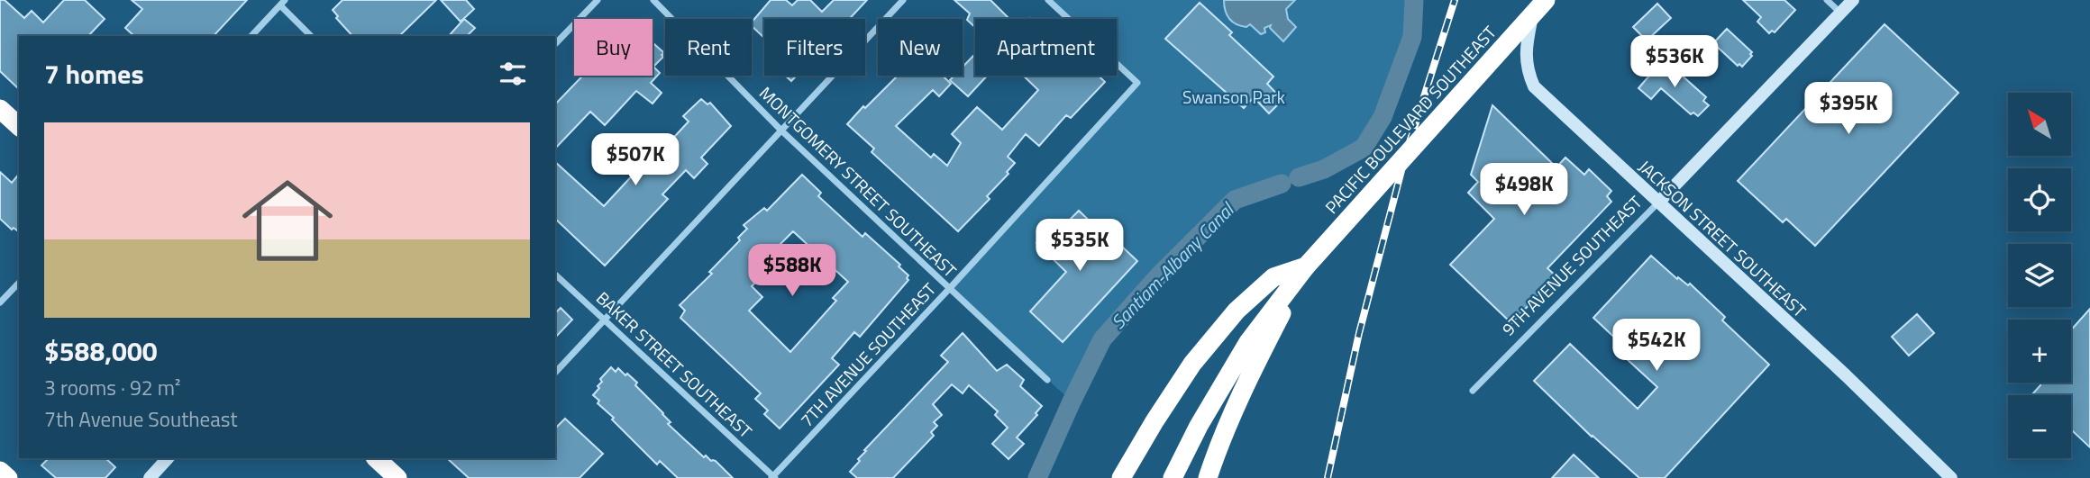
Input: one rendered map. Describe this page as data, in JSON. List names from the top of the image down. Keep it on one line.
{"streets":{"highway":["PACIFIC BOULEVARD SOUTHEAST"],"street":["MONTGOMERY STREET SOUTHEAST","JACKSON STREET SOUTHEAST","9TH AVENUE SOUTHEAST","7TH AVENUE SOUTHEAST","BAKER STREET SOUTHEAST"]},"crossings":[["MONTGOMERY STREET SOUTHEAST","7TH AVENUE SOUTHEAST"],["JACKSON STREET SOUTHEAST","9TH AVENUE SOUTHEAST"],["7TH AVENUE SOUTHEAST","BAKER STREET SOUTHEAST"]],"water":["Santiam-Albany Canal"],"parks":["Swanson Park"],"north":"top left","page":{"chip":["Buy","Rent","Filters","New","Apartment"],"price":["$536K","$395K","$507K","$498K","$535K","$588K","$542K"],"heading":"7 homes","map_buttons":["+","−"],"list":[{"name":"$588,000","note":"3 rooms · 92 m² · 7th Avenue Southeast"}]}}
